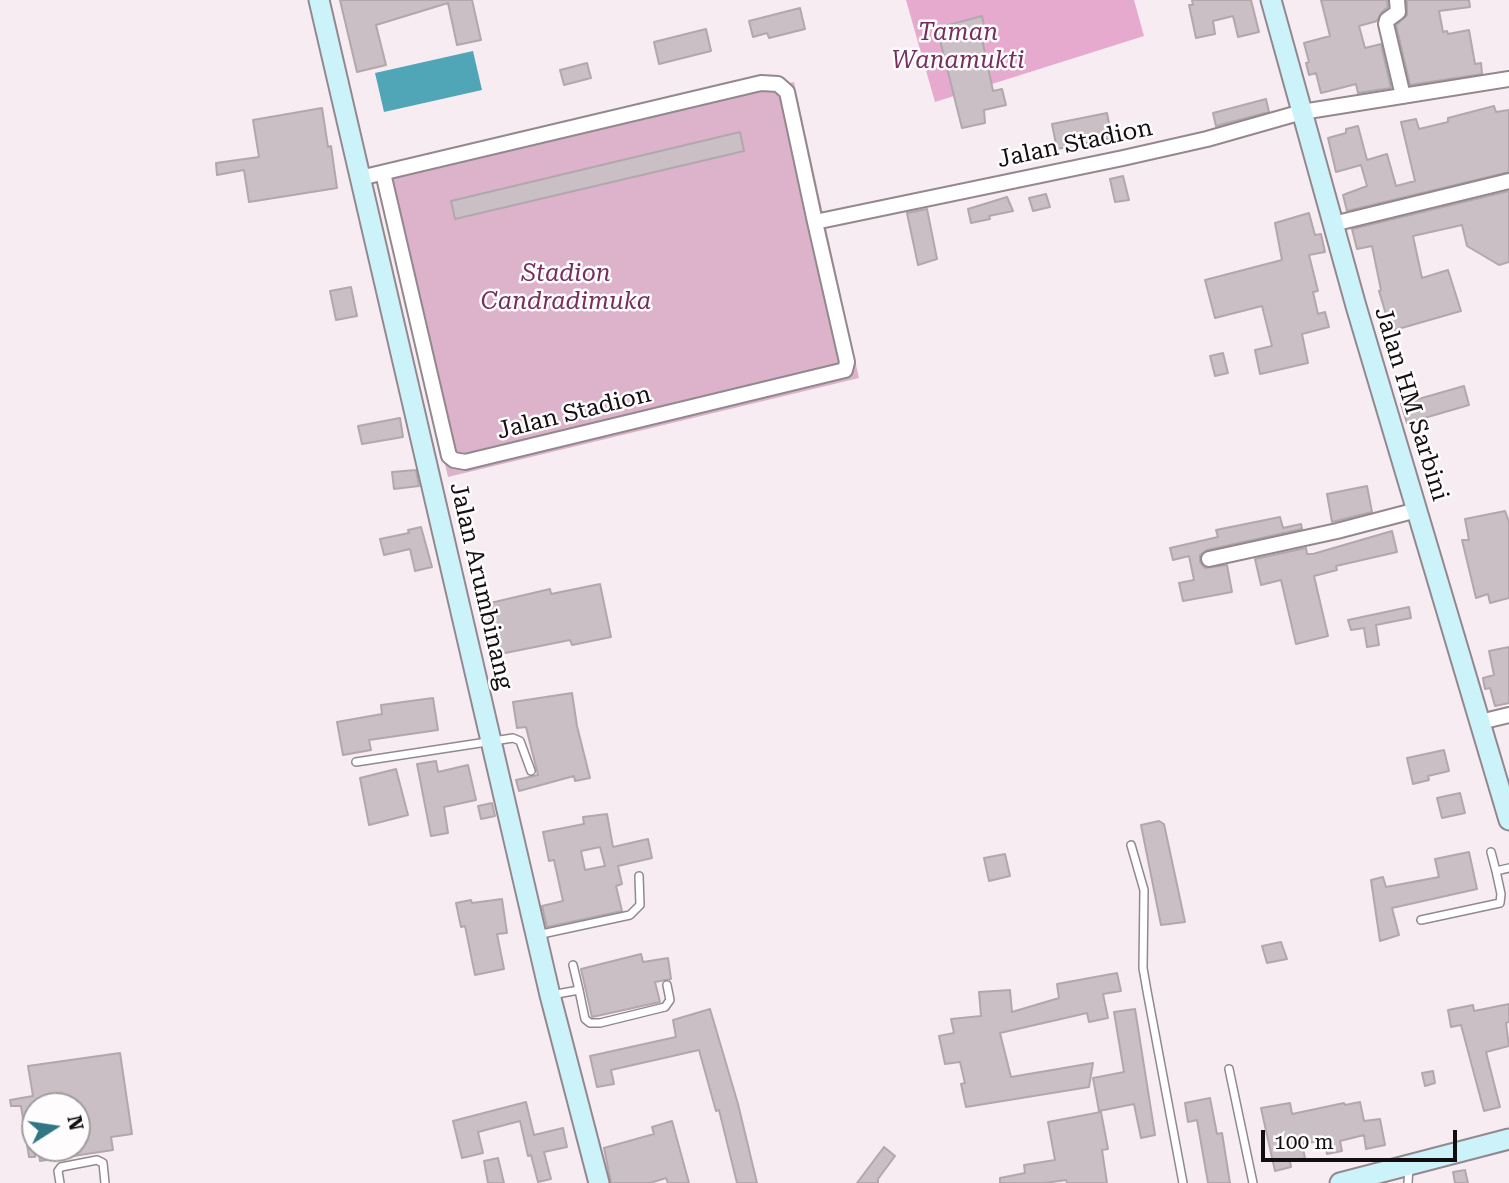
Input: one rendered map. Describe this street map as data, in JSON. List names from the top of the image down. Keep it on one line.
{"streets":{"main road":["Jalan HM Sarbini","Jalan Arumbinang"],"street":["Jalan Stadion"]},"crossings":[["Jalan Stadion","Jalan HM Sarbini"],["Jalan Stadion","Jalan Arumbinang"]],"parks":["Taman Wanamukti","Stadion Candradimuka"],"scale_bar":"100 m","north":"right"}
